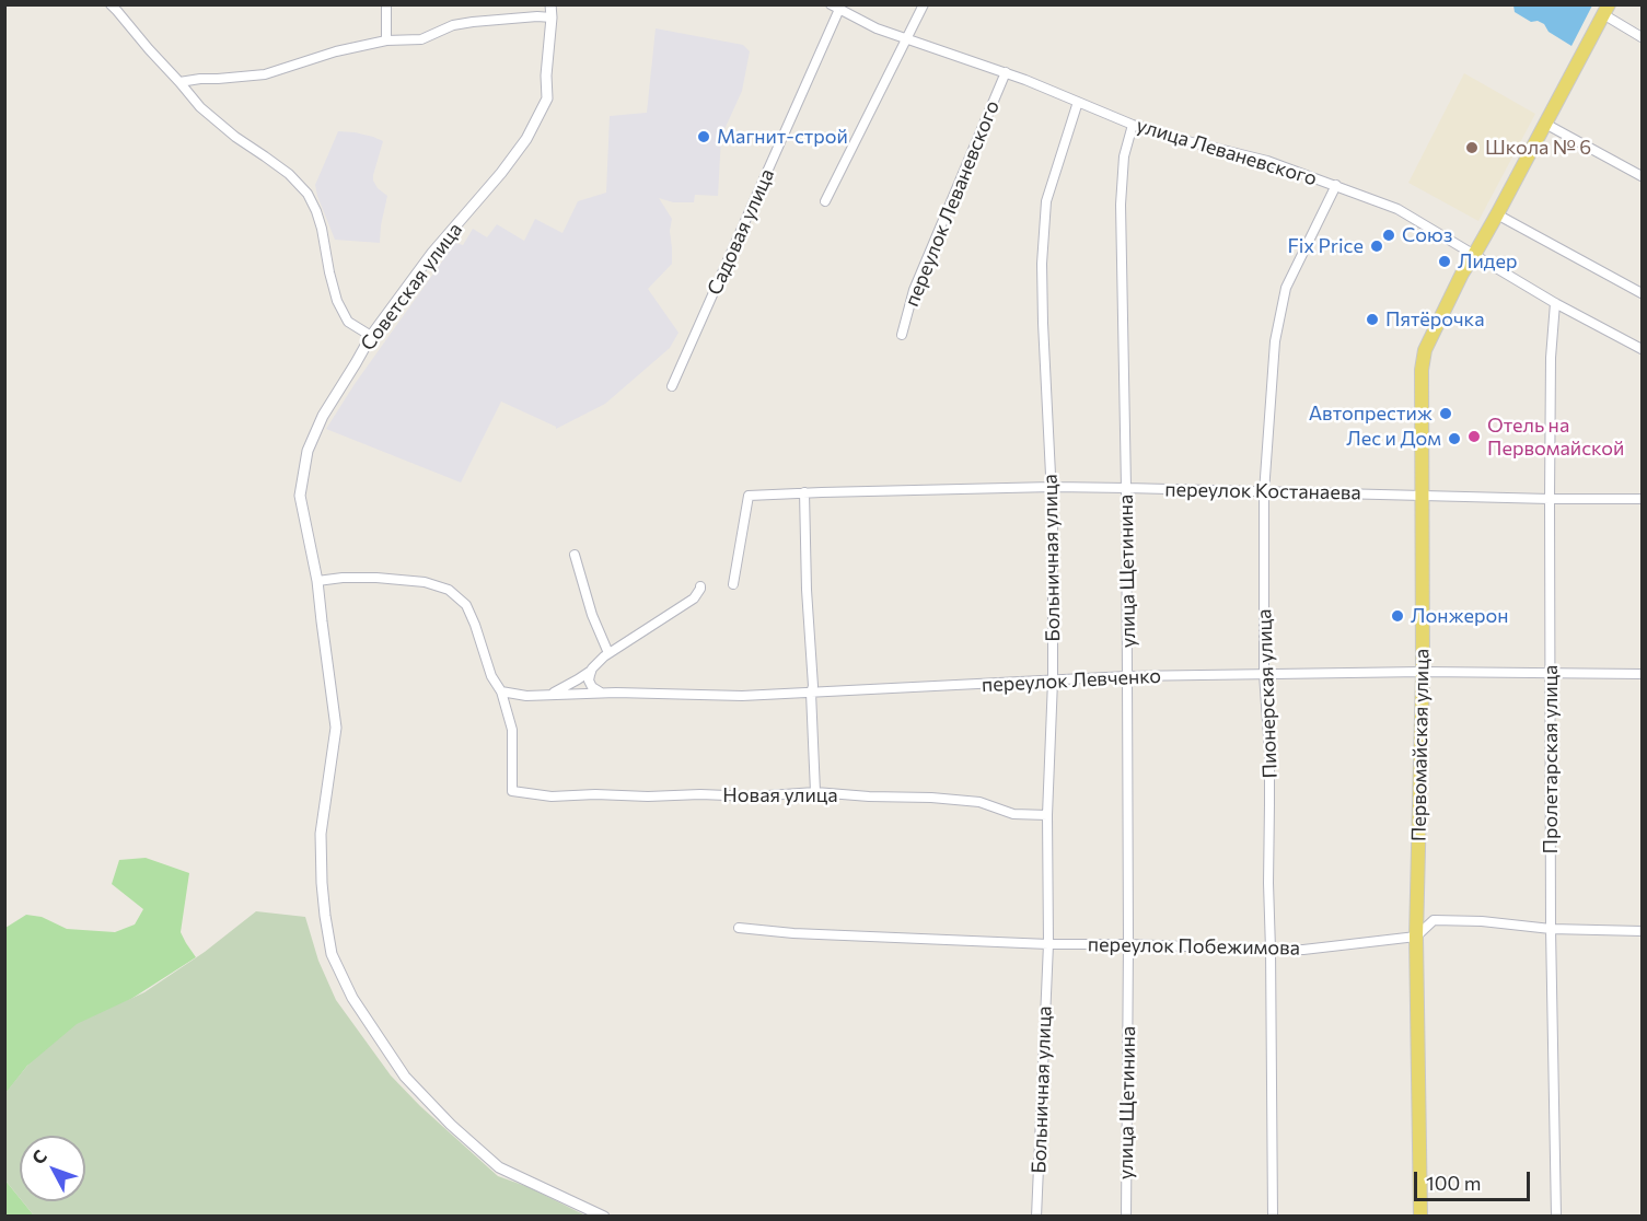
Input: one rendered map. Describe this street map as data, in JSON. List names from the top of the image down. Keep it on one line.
{"streets":{"main road":["Первомайская улица"],"street":["улица Леваневского","переулок Леваневского","Садовая улица","Советская улица","переулок Костанаева","Больничная улица","улица Щетинина","переулок Левченко","Пионерская улица","Пролетарская улица","Новая улица","переулок Побежимова"]},"crossings":[["улица Леваневского","переулок Леваневского"],["улица Леваневского","Садовая улица"],["улица Леваневского","Больничная улица"],["улица Леваневского","улица Щетинина"],["улица Леваневского","Пионерская улица"],["улица Леваневского","Первомайская улица"],["улица Леваневского","Пролетарская улица"],["переулок Костанаева","Больничная улица"],["переулок Костанаева","улица Щетинина"],["переулок Костанаева","Пионерская улица"],["переулок Костанаева","Первомайская улица"],["переулок Костанаева","Пролетарская улица"],["Больничная улица","переулок Левченко"],["Больничная улица","Новая улица"],["Больничная улица","переулок Побежимова"],["улица Щетинина","переулок Левченко"],["улица Щетинина","переулок Побежимова"],["переулок Левченко","Пионерская улица"],["переулок Левченко","Первомайская улица"],["переулок Левченко","Пролетарская улица"],["переулок Левченко","Новая улица"],["Пионерская улица","переулок Побежимова"],["Первомайская улица","переулок Побежимова"],["Пролетарская улица","переулок Побежимова"]],"places":["Магнит-строй","Школа № 6","Союз","Fix Price","Лидер","Пятёрочка","Автопрестиж","Отель на Первомайской","Лес и Дом","Лонжерон"],"scale_bar":"100 m","north":"top left"}
